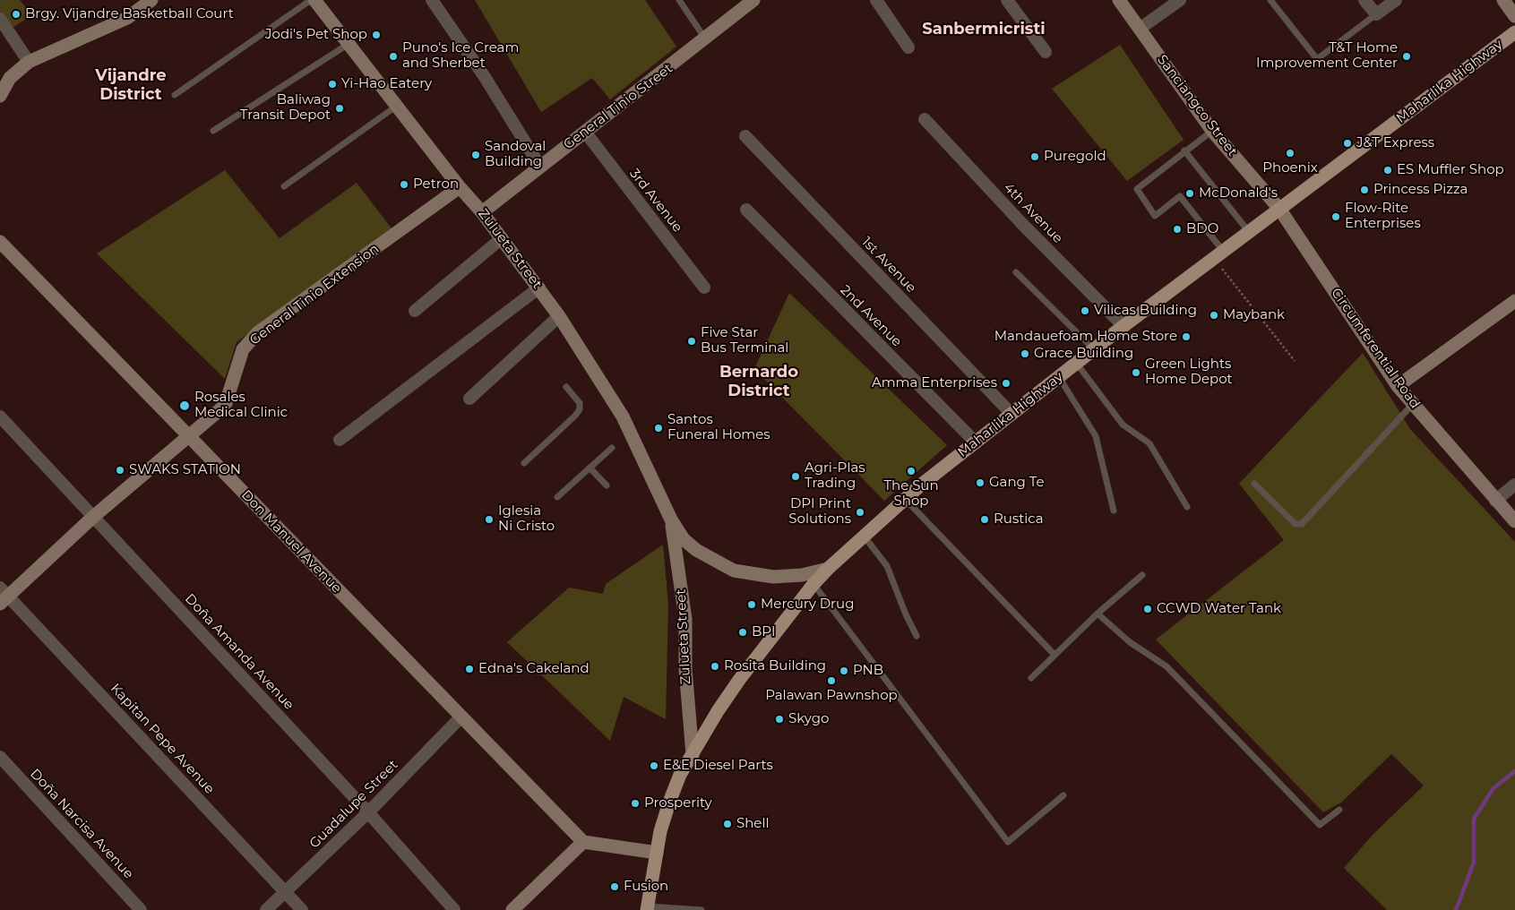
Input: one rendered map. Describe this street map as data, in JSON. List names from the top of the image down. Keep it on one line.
{"streets":{"main road":["Maharlika Highway"],"street":["Sanciangco Street","General Tinio Street","3rd Avenue","4th Avenue","Zulueta Street","1st Avenue","General Tinio Extension","2nd Avenue","Circumferential Road","Don Manuel Avenue","Doña Amanda Avenue","Kapitan Pepe Avenue","Guadalupe Street","Doña Narcisa Avenue"]},"crossings":[["Maharlika Highway","Sanciangco Street"],["Maharlika Highway","4th Avenue"],["Maharlika Highway","Zulueta Street"],["Maharlika Highway","1st Avenue"],["Maharlika Highway","2nd Avenue"],["Maharlika Highway","Circumferential Road"],["Sanciangco Street","Circumferential Road"],["General Tinio Street","3rd Avenue"],["General Tinio Street","Zulueta Street"],["Zulueta Street","General Tinio Extension"],["General Tinio Extension","Don Manuel Avenue"],["General Tinio Extension","Doña Amanda Avenue"],["General Tinio Extension","Kapitan Pepe Avenue"],["Don Manuel Avenue","Guadalupe Street"],["Doña Amanda Avenue","Guadalupe Street"],["Kapitan Pepe Avenue","Guadalupe Street"]],"districts":["Sanbermicristi","Vijandre District","Bernardo District"],"places":["Brgy. Vijandre Basketball Court","Jodi's Pet Shop","Puno's Ice Cream and Sherbet","T&T Home Improvement Center","Yi-Hao Eatery","Baliwag Transit Depot","J&T Express","Phoenix","Sandoval Building","Puregold","ES Muffler Shop","Petron","Princess Pizza","McDonald's","Flow-Rite Enterprises","BDO","Vilicas Building","Maybank","Mandauefoam Home Store","Five Star Bus Terminal","Grace Building","Green Lights Home Depot","Amma Enterprises","Rosales Medical Clinic","Santos Funeral Homes","SWAKS STATION","The Sun Shop","Agri-Plas Trading","Gang Te","DPI Print Solutions","Iglesia Ni Cristo","Rustica","Mercury Drug","CCWD Water Tank","BPI","Rosita Building","Edna's Cakeland","PNB","Palawan Pawnshop","Skygo","E&E Diesel Parts","Prosperity","Shell","Fusion"]}
